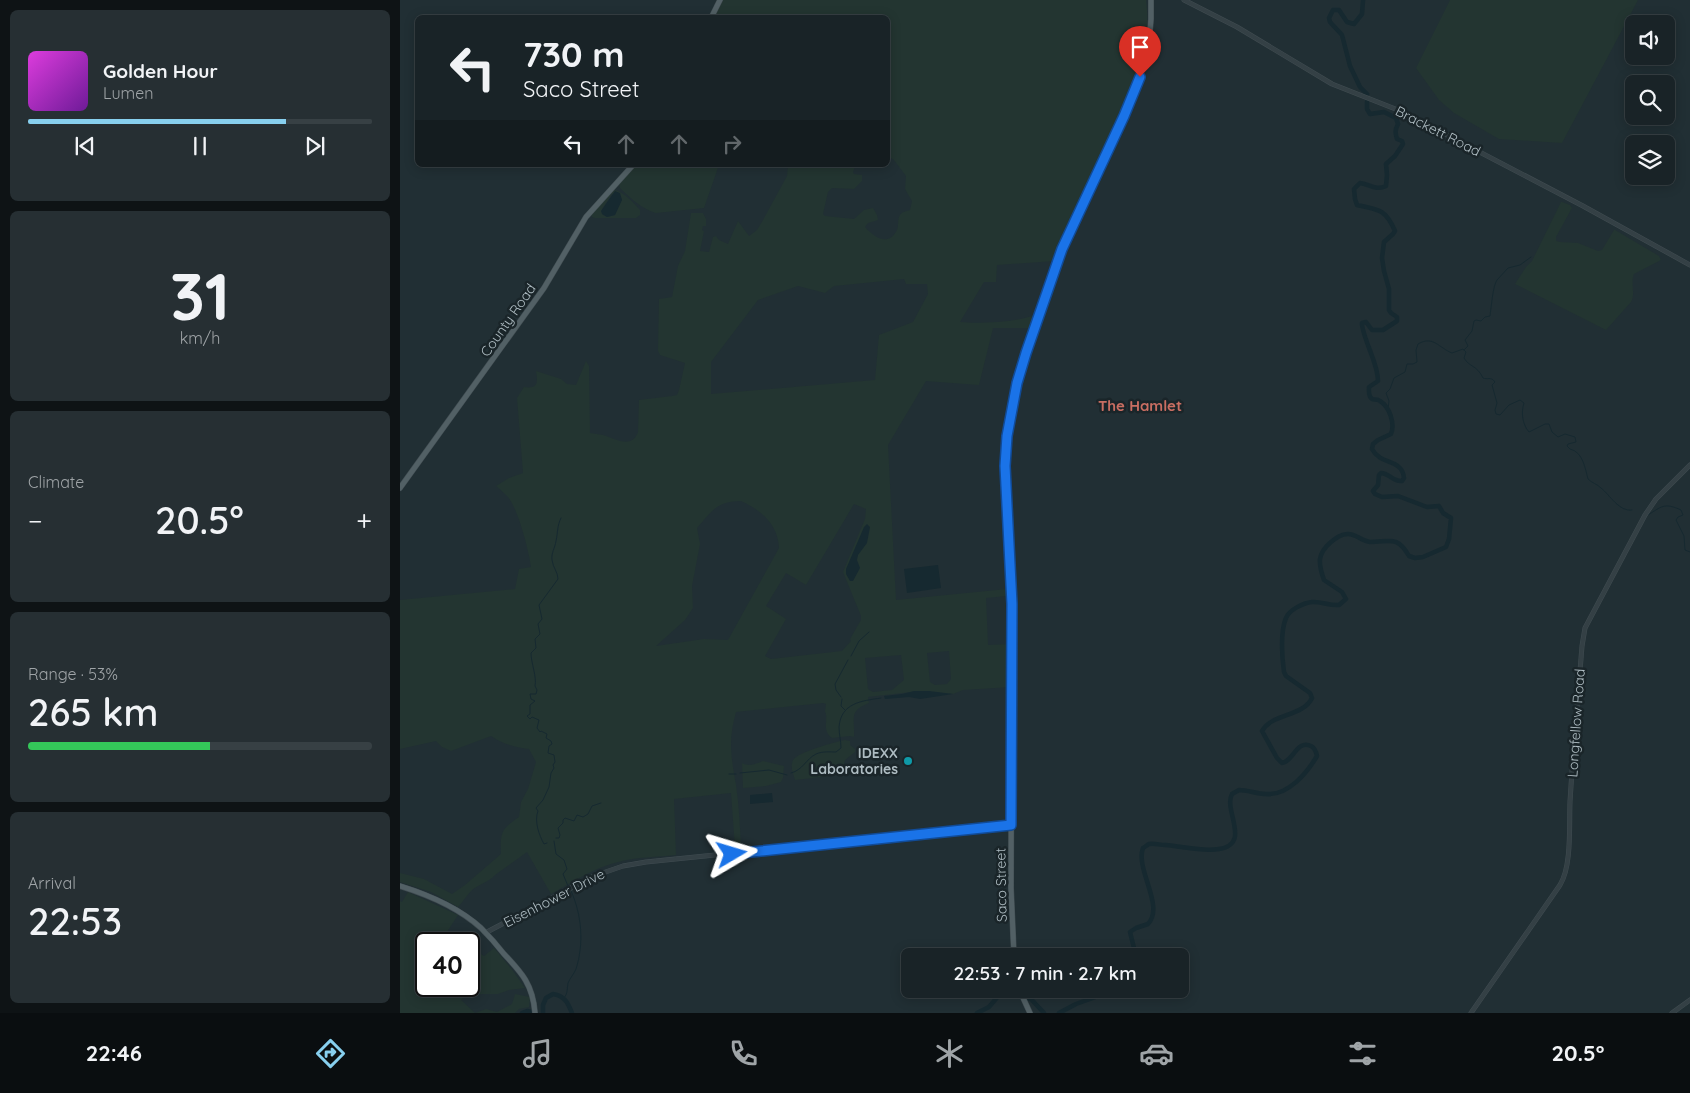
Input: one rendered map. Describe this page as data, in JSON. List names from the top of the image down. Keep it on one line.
{"streets":{"main road":["County Road","Saco Street"],"street":["Brackett Road","Longfellow Road","Eisenhower Drive"]},"crossings":[["Saco Street","Eisenhower Drive"]],"districts":["The Hamlet"],"places":["IDEXX Laboratories"],"page":{"turn":["730 m","Saco Street"],"song":["Golden Hour","Lumen"],"tile":[["31","km/h"],"Climate",["Range · 53%","265 km"],["Arrival","22:53"]],"heat":["−","20.5°","+"],"limit":"40","trip":"22:53 · 7 min · 2.7 km","tabs":["22:46","20.5°"]}}
